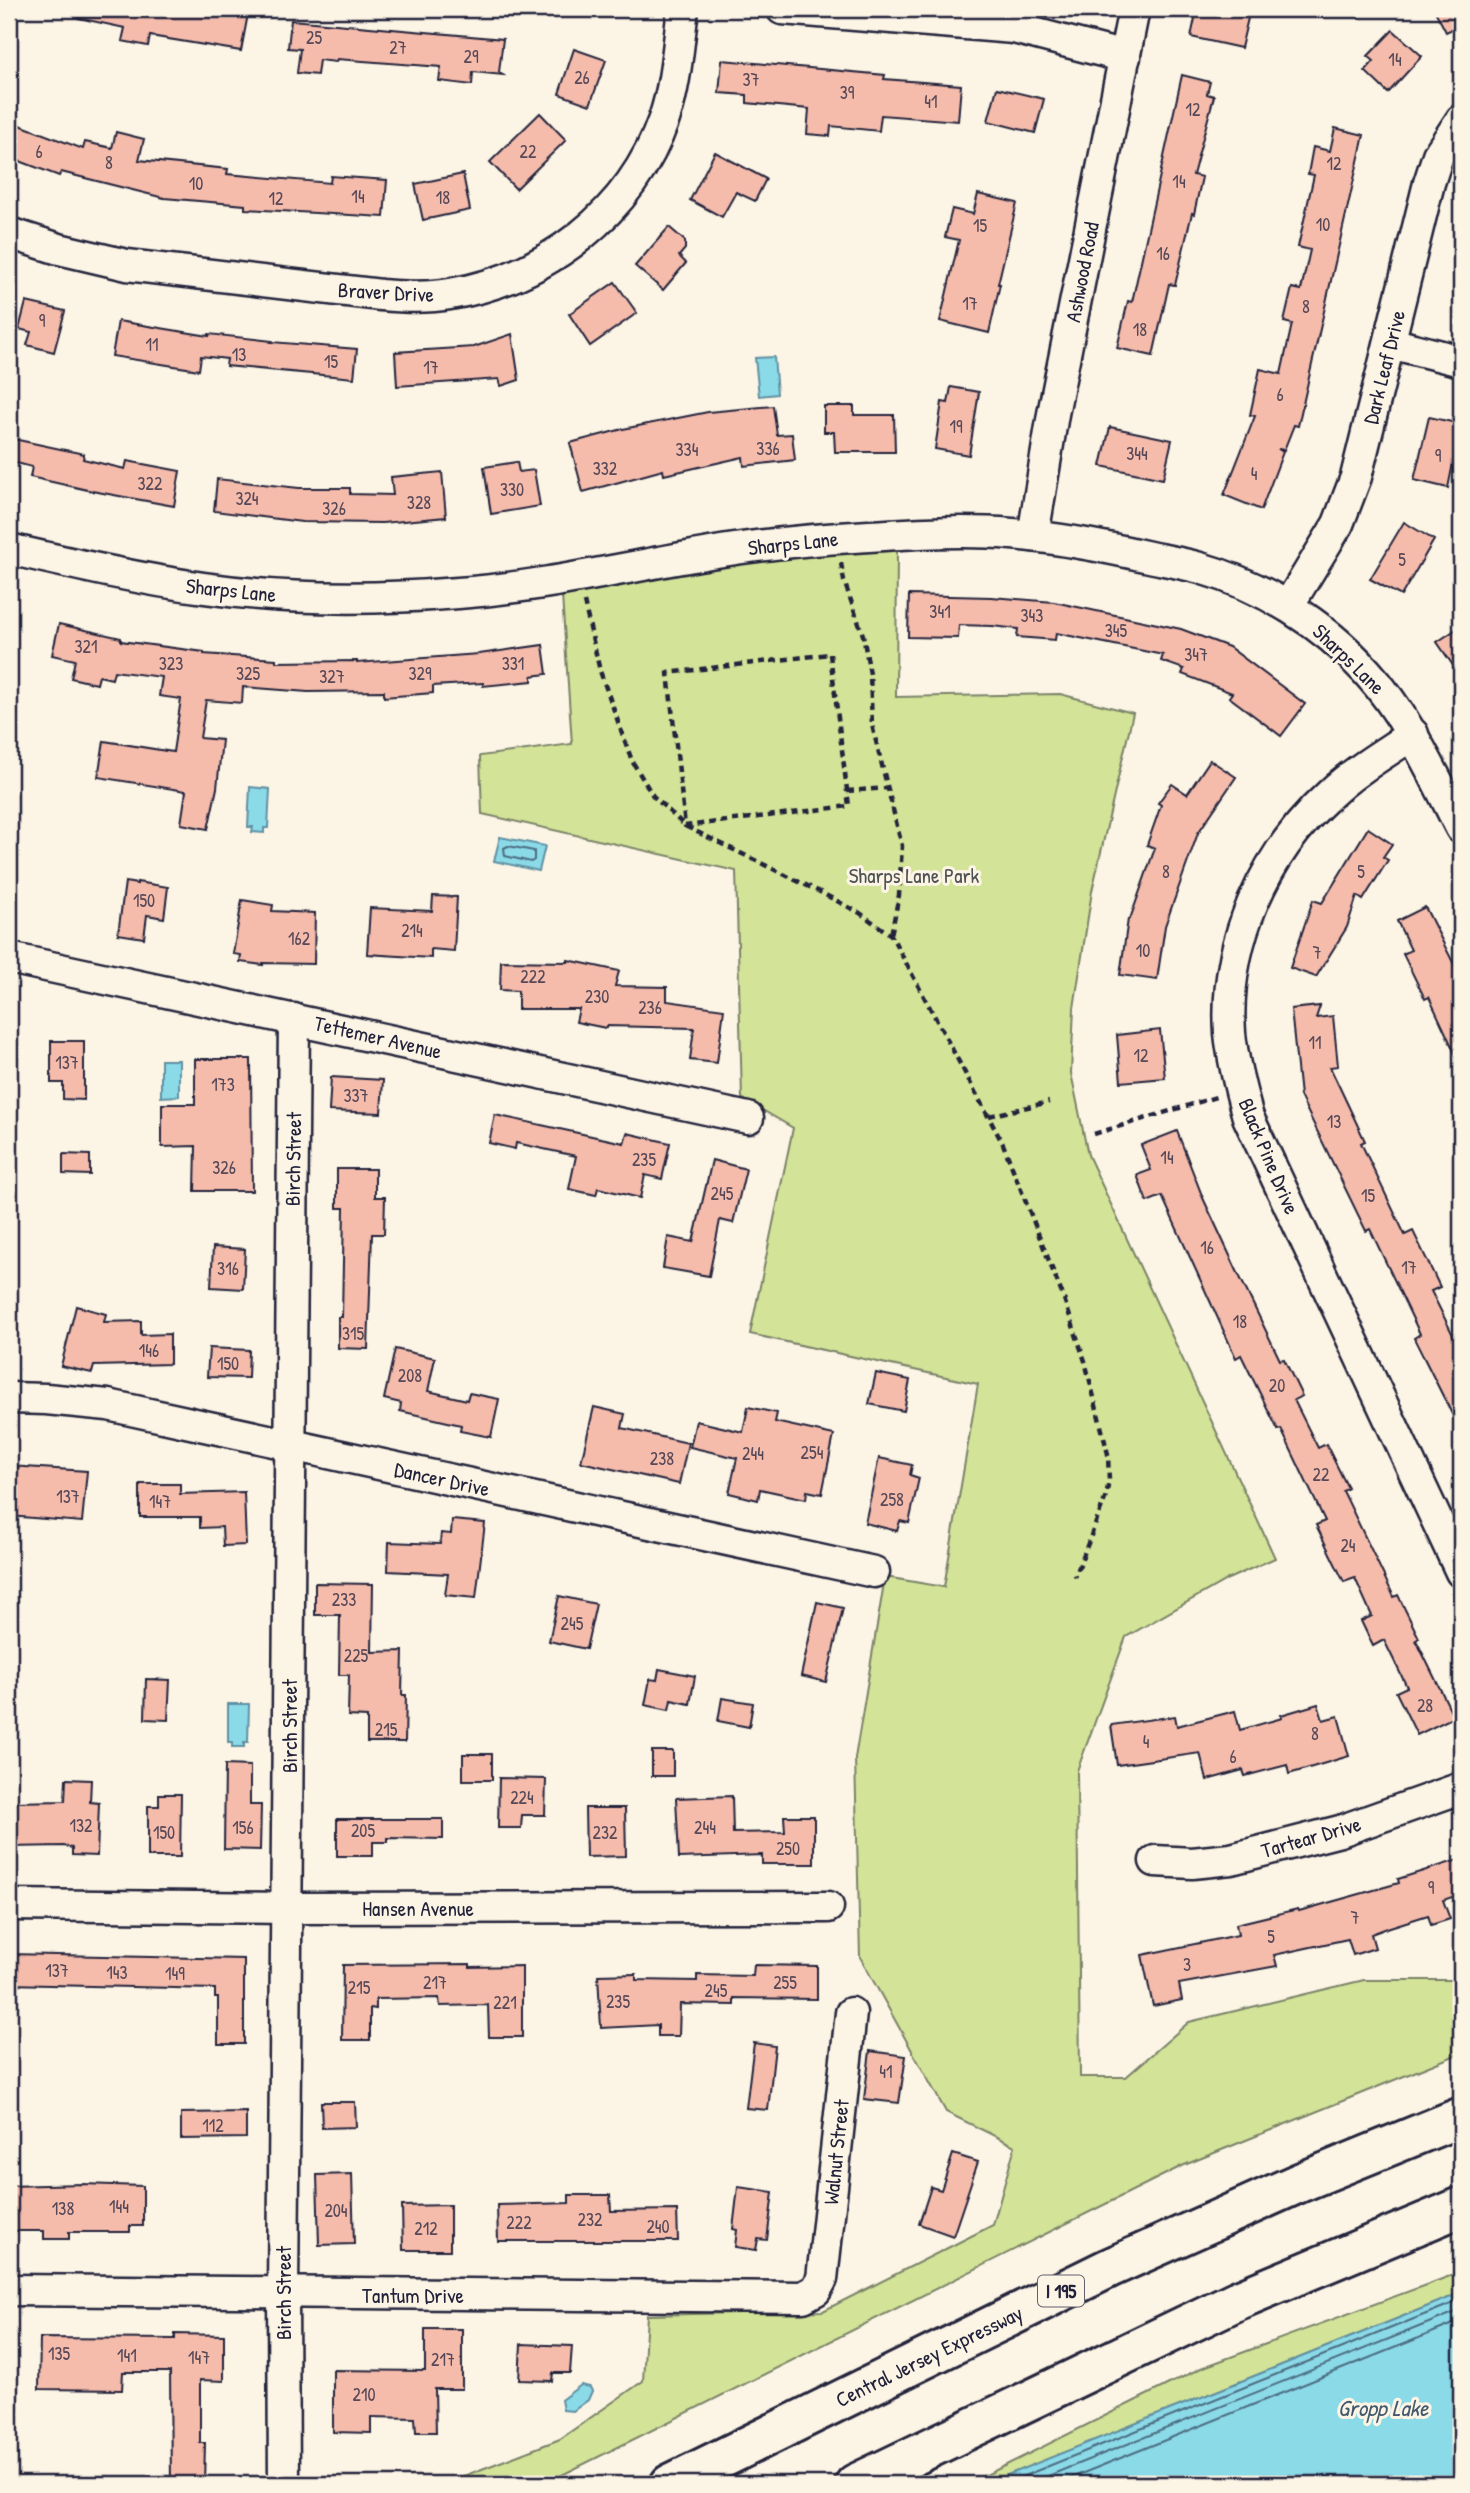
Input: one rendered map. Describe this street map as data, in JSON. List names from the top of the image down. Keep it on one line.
{"streets":{"highway":["I 195","Central Jersey Expressway"],"street":["Ashwood Road","Braver Drive","Dark Leaf Drive","Sharps Lane","Tettemer Avenue","Black Pine Drive","Birch Street","Dancer Drive","Tartear Drive","Hansen Avenue","Walnut Street","Tantum Drive"]},"crossings":[["Ashwood Road","Sharps Lane"],["Dark Leaf Drive","Sharps Lane"],["Sharps Lane","Black Pine Drive"],["Tettemer Avenue","Birch Street"],["Birch Street","Dancer Drive"],["Birch Street","Hansen Avenue"],["Birch Street","Tantum Drive"],["Walnut Street","Tantum Drive"]],"water":["Gropp Lake"],"parks":["Sharps Lane Park"],"house_numbers":["25","27","29","14","26","37","39","41","12","6","22","8","12","14","10","14","18","12","10","15","16","17","8","9","18","11","13","15","17","6","19","336","334","344","9","332","4","322","330","324","328","326","5","341","343","345","321","347","323","331","325","329","327","8","5","150","214","162","10","7","222","230","236","11","12","137","173","337","13","14","235","326","245","15","16","17","316","18","315","146","150","208","20","254","244","238","22","137","258","147","24","233","245","225","28","215","8","4","6","224","132","156","244","205","150","232","250","9","7","5","3","137","143","149","217","255","215","245","235","221","41","112","144","138","204","232","222","240","212","135","141","147","217","210"]}
